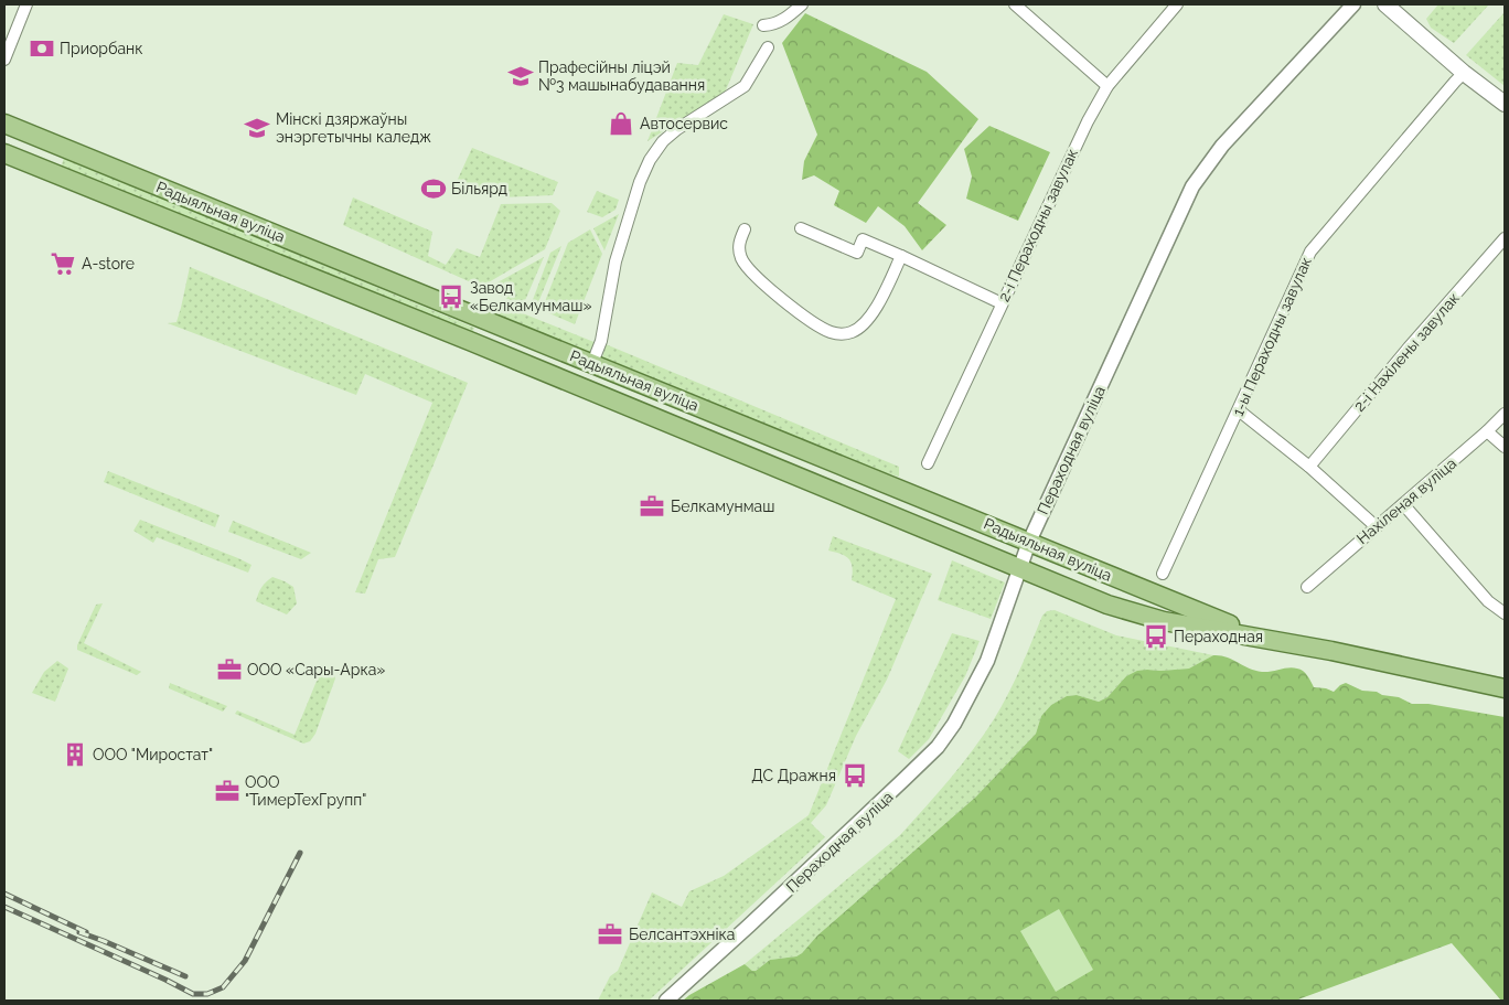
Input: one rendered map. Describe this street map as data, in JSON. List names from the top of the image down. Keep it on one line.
{"streets":{"main road":["Радыяльная вуліца"],"street":["2-і Пераходны завулак","1-ы Пераходны завулак","2-і Нахілены завулак","Пераходная вуліца","Нахіленая вуліца"]},"crossings":[["Радыяльная вуліца","Пераходная вуліца"]],"places":{"bank":["Приорбанк"],"school or university":["Прафесійны ліцэй №3 машынабудавання","Мінскі дзяржаўны энэргетычны каледж"],"shop":["Автосервис"],"sports":["Більярд"],"supermarket":["А-store"],"bus stop":["Завод «Белкамунмаш»","Пераходная","ДС Дражня"],"office":["Белкамунмаш","ООО «Сары-Арка»","ООО \"ТимерТехГрупп\"","Белсантэхніка"],"building":["ООО \"Миростат\""]}}
